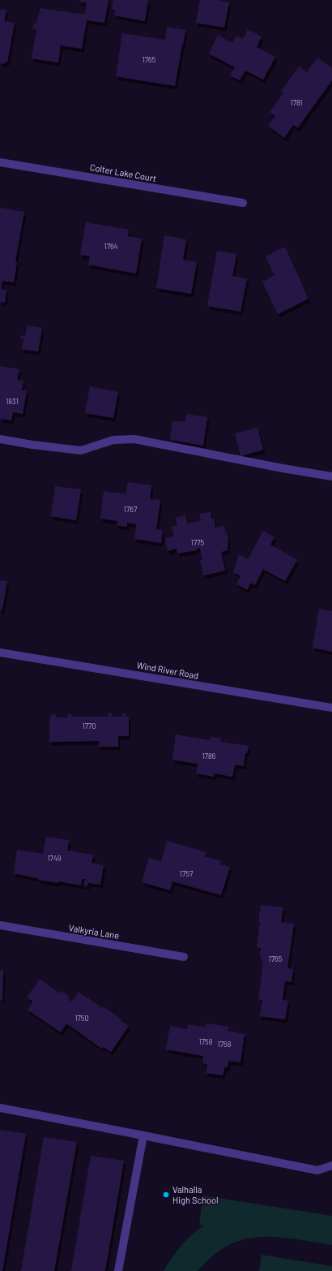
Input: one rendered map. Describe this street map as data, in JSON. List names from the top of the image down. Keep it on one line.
{"streets":{"street":["Colter Lake Court","Wind River Road","Valkyria Lane"]},"places":["Valhalla High School"],"house_numbers":["1765","1781","1764","1831","1767","1775","1770","1786","1749","1757","1765","1750","1758","1758"]}
